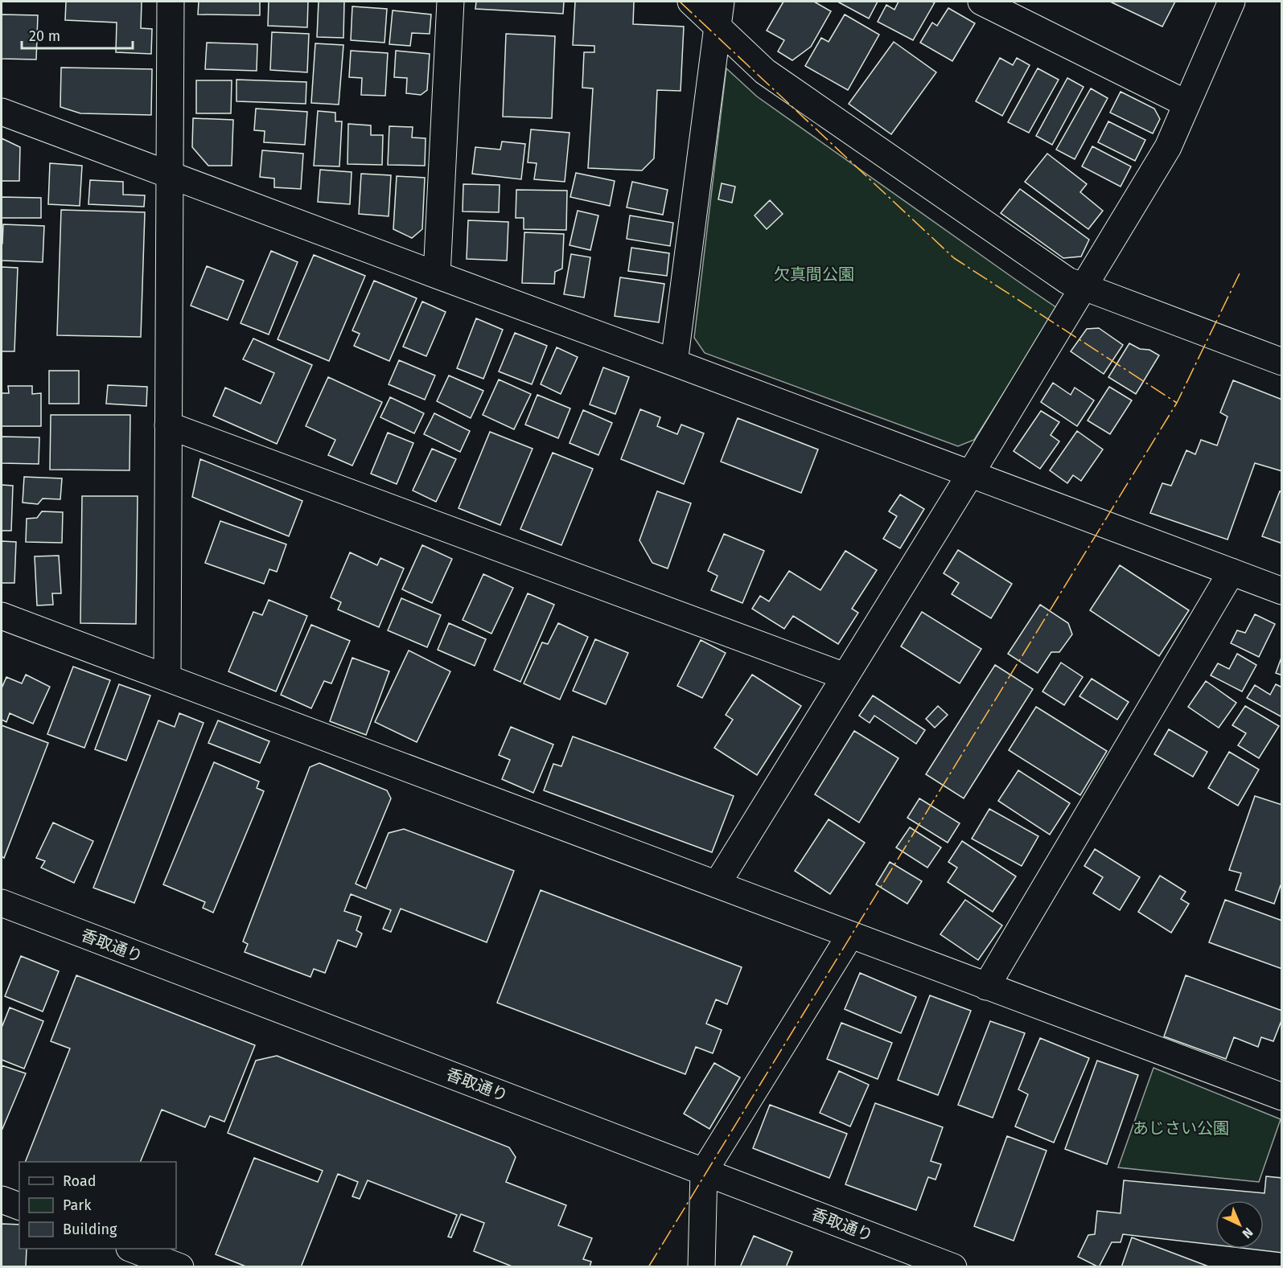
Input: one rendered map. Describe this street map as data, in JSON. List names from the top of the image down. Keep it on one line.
{"streets":{"street":["香取通り"]},"parks":["欠真間公園","あじさい公園"],"legend":["Road","Park","Building"],"scale_bar":"20 m","north":"bottom right"}
